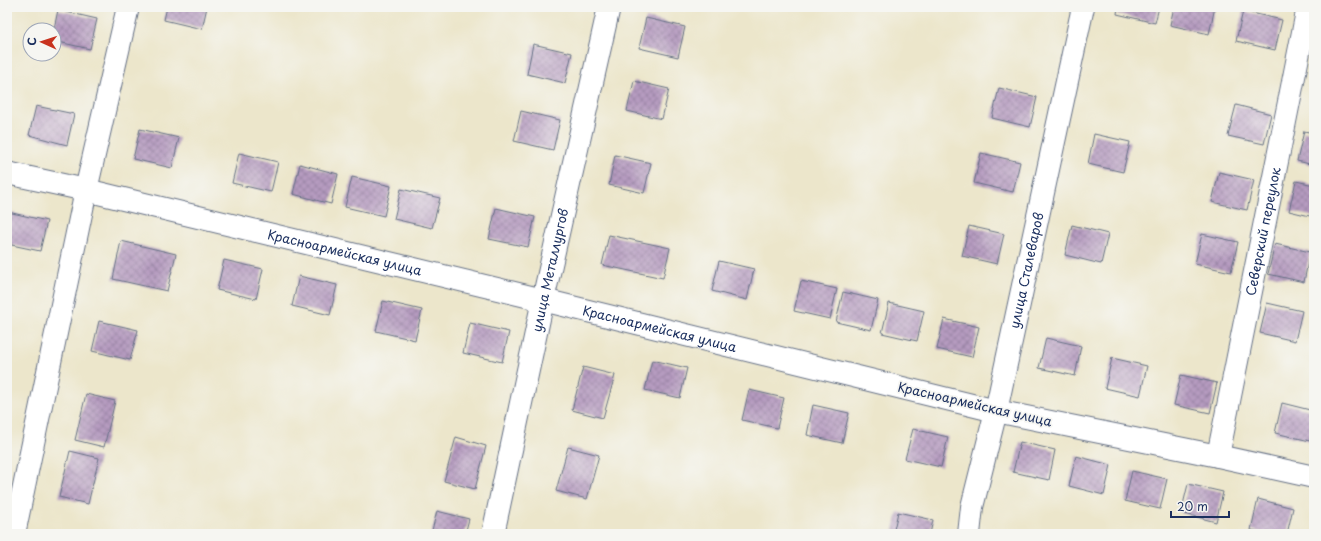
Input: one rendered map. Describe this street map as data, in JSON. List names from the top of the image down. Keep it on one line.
{"streets":{"street":["Северский переулок","Красноармейская улица","улица Металлургов","улица Сталеваров"]},"crossings":[["Северский переулок","Красноармейская улица"],["Красноармейская улица","улица Металлургов"],["Красноармейская улица","улица Сталеваров"]],"scale_bar":"20 m","north":"left"}
